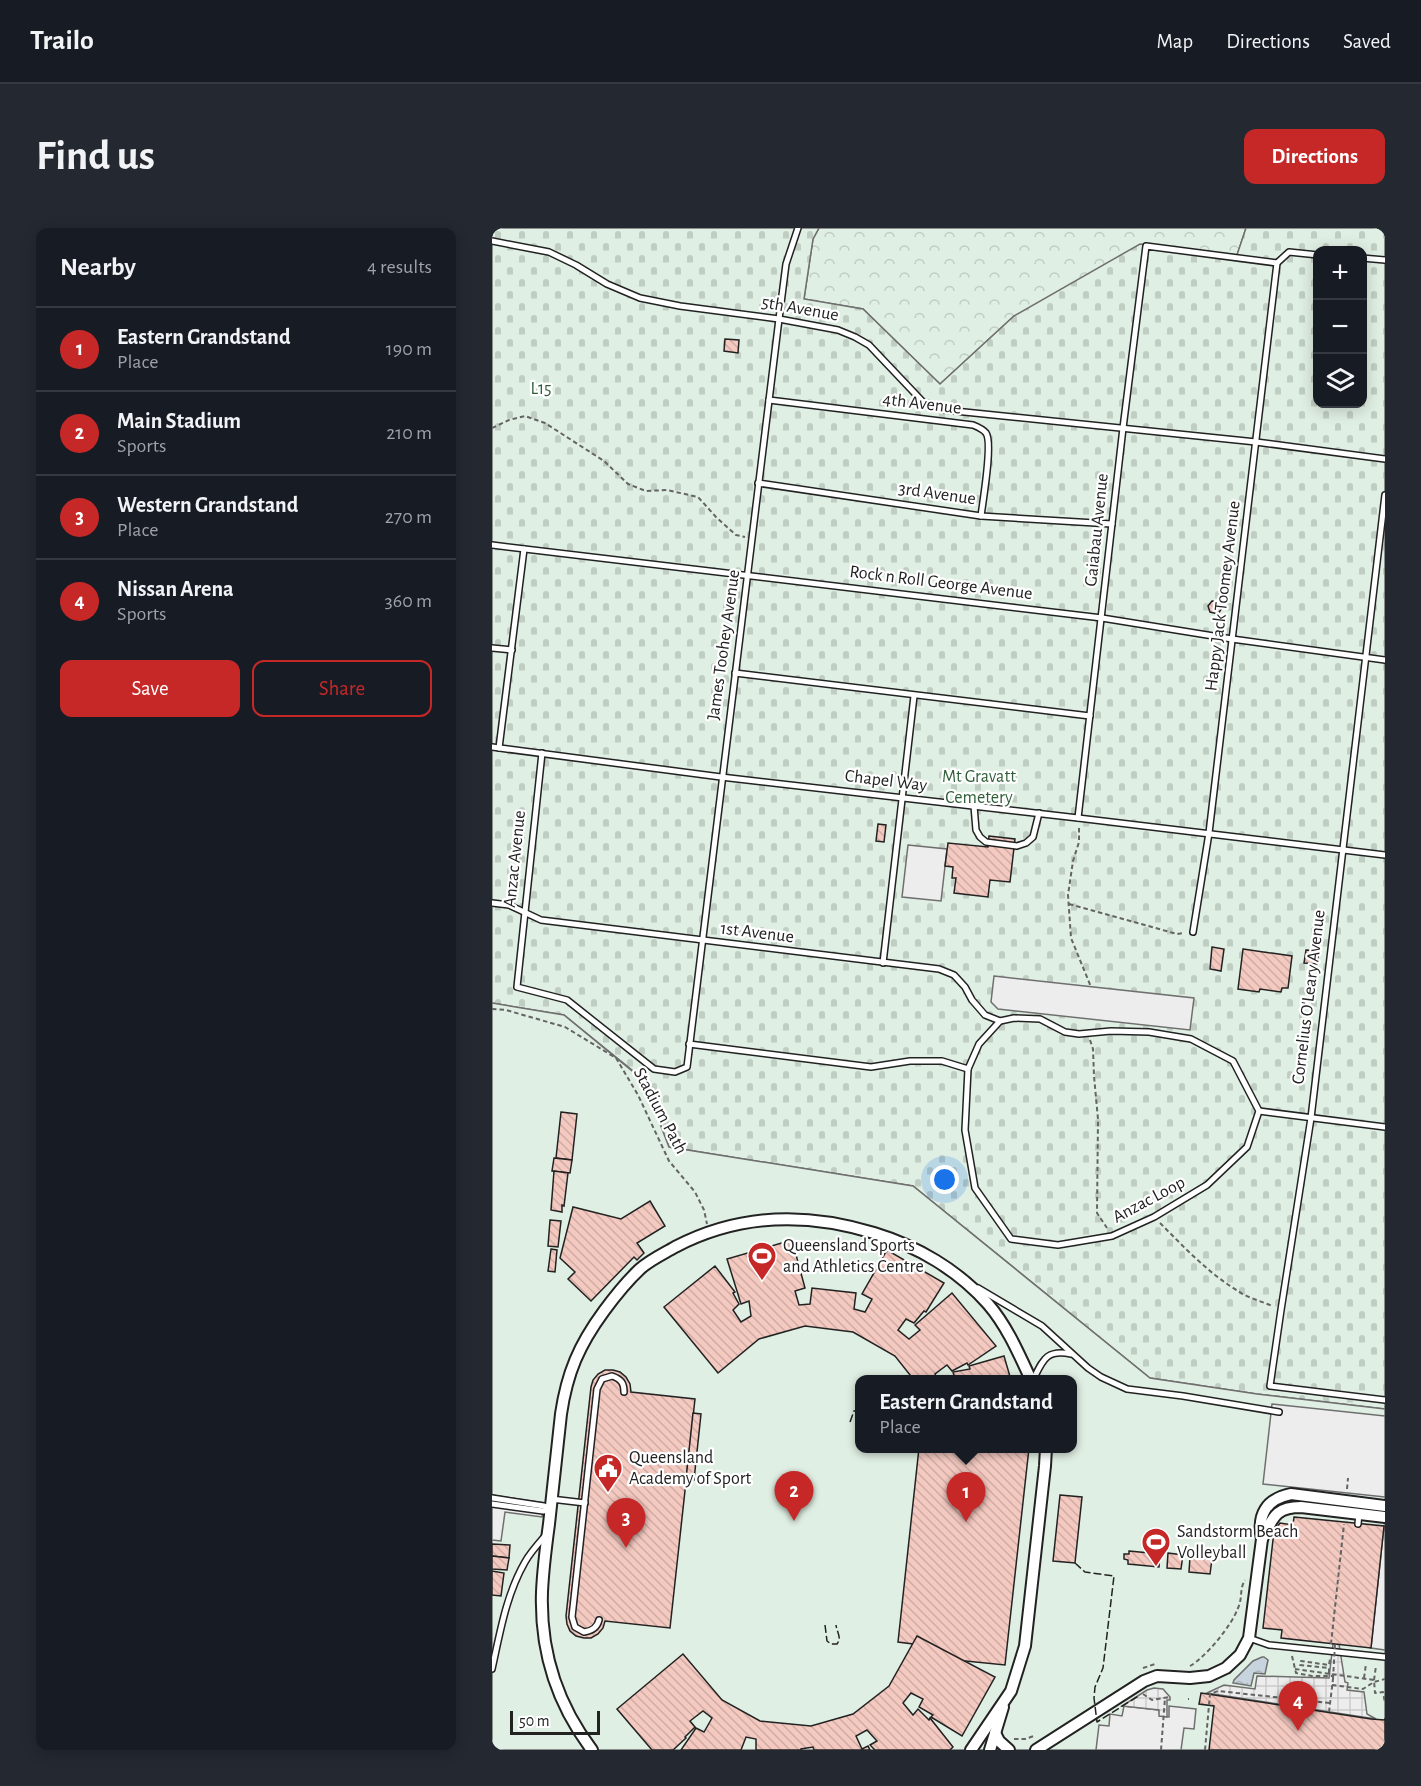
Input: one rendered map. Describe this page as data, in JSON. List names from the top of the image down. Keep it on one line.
{"streets":{"lane":["5th Avenue","4th Avenue","3rd Avenue","Gaiabau Avenue","Rock n Roll George Avenue","Happy Jack Toomey Avenue","James Toohey Avenue","Chapel Way","Anzac Avenue","1st Avenue","Cornelius O'Leary Avenue","Anzac Loop"],"path":["Stadium Path"]},"crossings":[["5th Avenue","Gaiabau Avenue"],["5th Avenue","James Toohey Avenue"],["4th Avenue","3rd Avenue"],["4th Avenue","James Toohey Avenue"],["3rd Avenue","Gaiabau Avenue"],["3rd Avenue","James Toohey Avenue"],["Gaiabau Avenue","Rock n Roll George Avenue"],["Gaiabau Avenue","Happy Jack Toomey Avenue"],["Gaiabau Avenue","Chapel Way"],["Rock n Roll George Avenue","Happy Jack Toomey Avenue"],["Rock n Roll George Avenue","James Toohey Avenue"],["Rock n Roll George Avenue","Cornelius O'Leary Avenue"],["Happy Jack Toomey Avenue","Chapel Way"],["James Toohey Avenue","Chapel Way"],["James Toohey Avenue","Anzac Avenue"],["James Toohey Avenue","1st Avenue"],["Chapel Way","Anzac Avenue"],["Chapel Way","Cornelius O'Leary Avenue"],["Anzac Avenue","1st Avenue"],["1st Avenue","Anzac Loop"]],"parks":["L15","Mt Gravatt Cemetery"],"places":{"sports":["Queensland Sports and Athletics Centre","Sandstorm Beach Volleyball"],"public building":["Queensland Academy of Sport"]},"scale_bar":"50 m","page":{"header":"Trailo","nav":["Map","Directions","Saved"],"buttons":["Directions",["Save","Share"]],"title":"Find us","heading":["Nearby","4 results"],"map_buttons":["+","−"],"list":[{"mark":"1","name":"Eastern Grandstand","note":"Place","value":"190 m"},{"mark":"2","name":"Main Stadium","note":"Sports","value":"210 m"},{"mark":"3","name":"Western Grandstand","note":"Place","value":"270 m"},{"mark":"4","name":"Nissan Arena","note":"Sports","value":"360 m"}],"popup":["Eastern Grandstand","Place"],"pins":["2","1","3","4"],"scale":"50 m"}}
